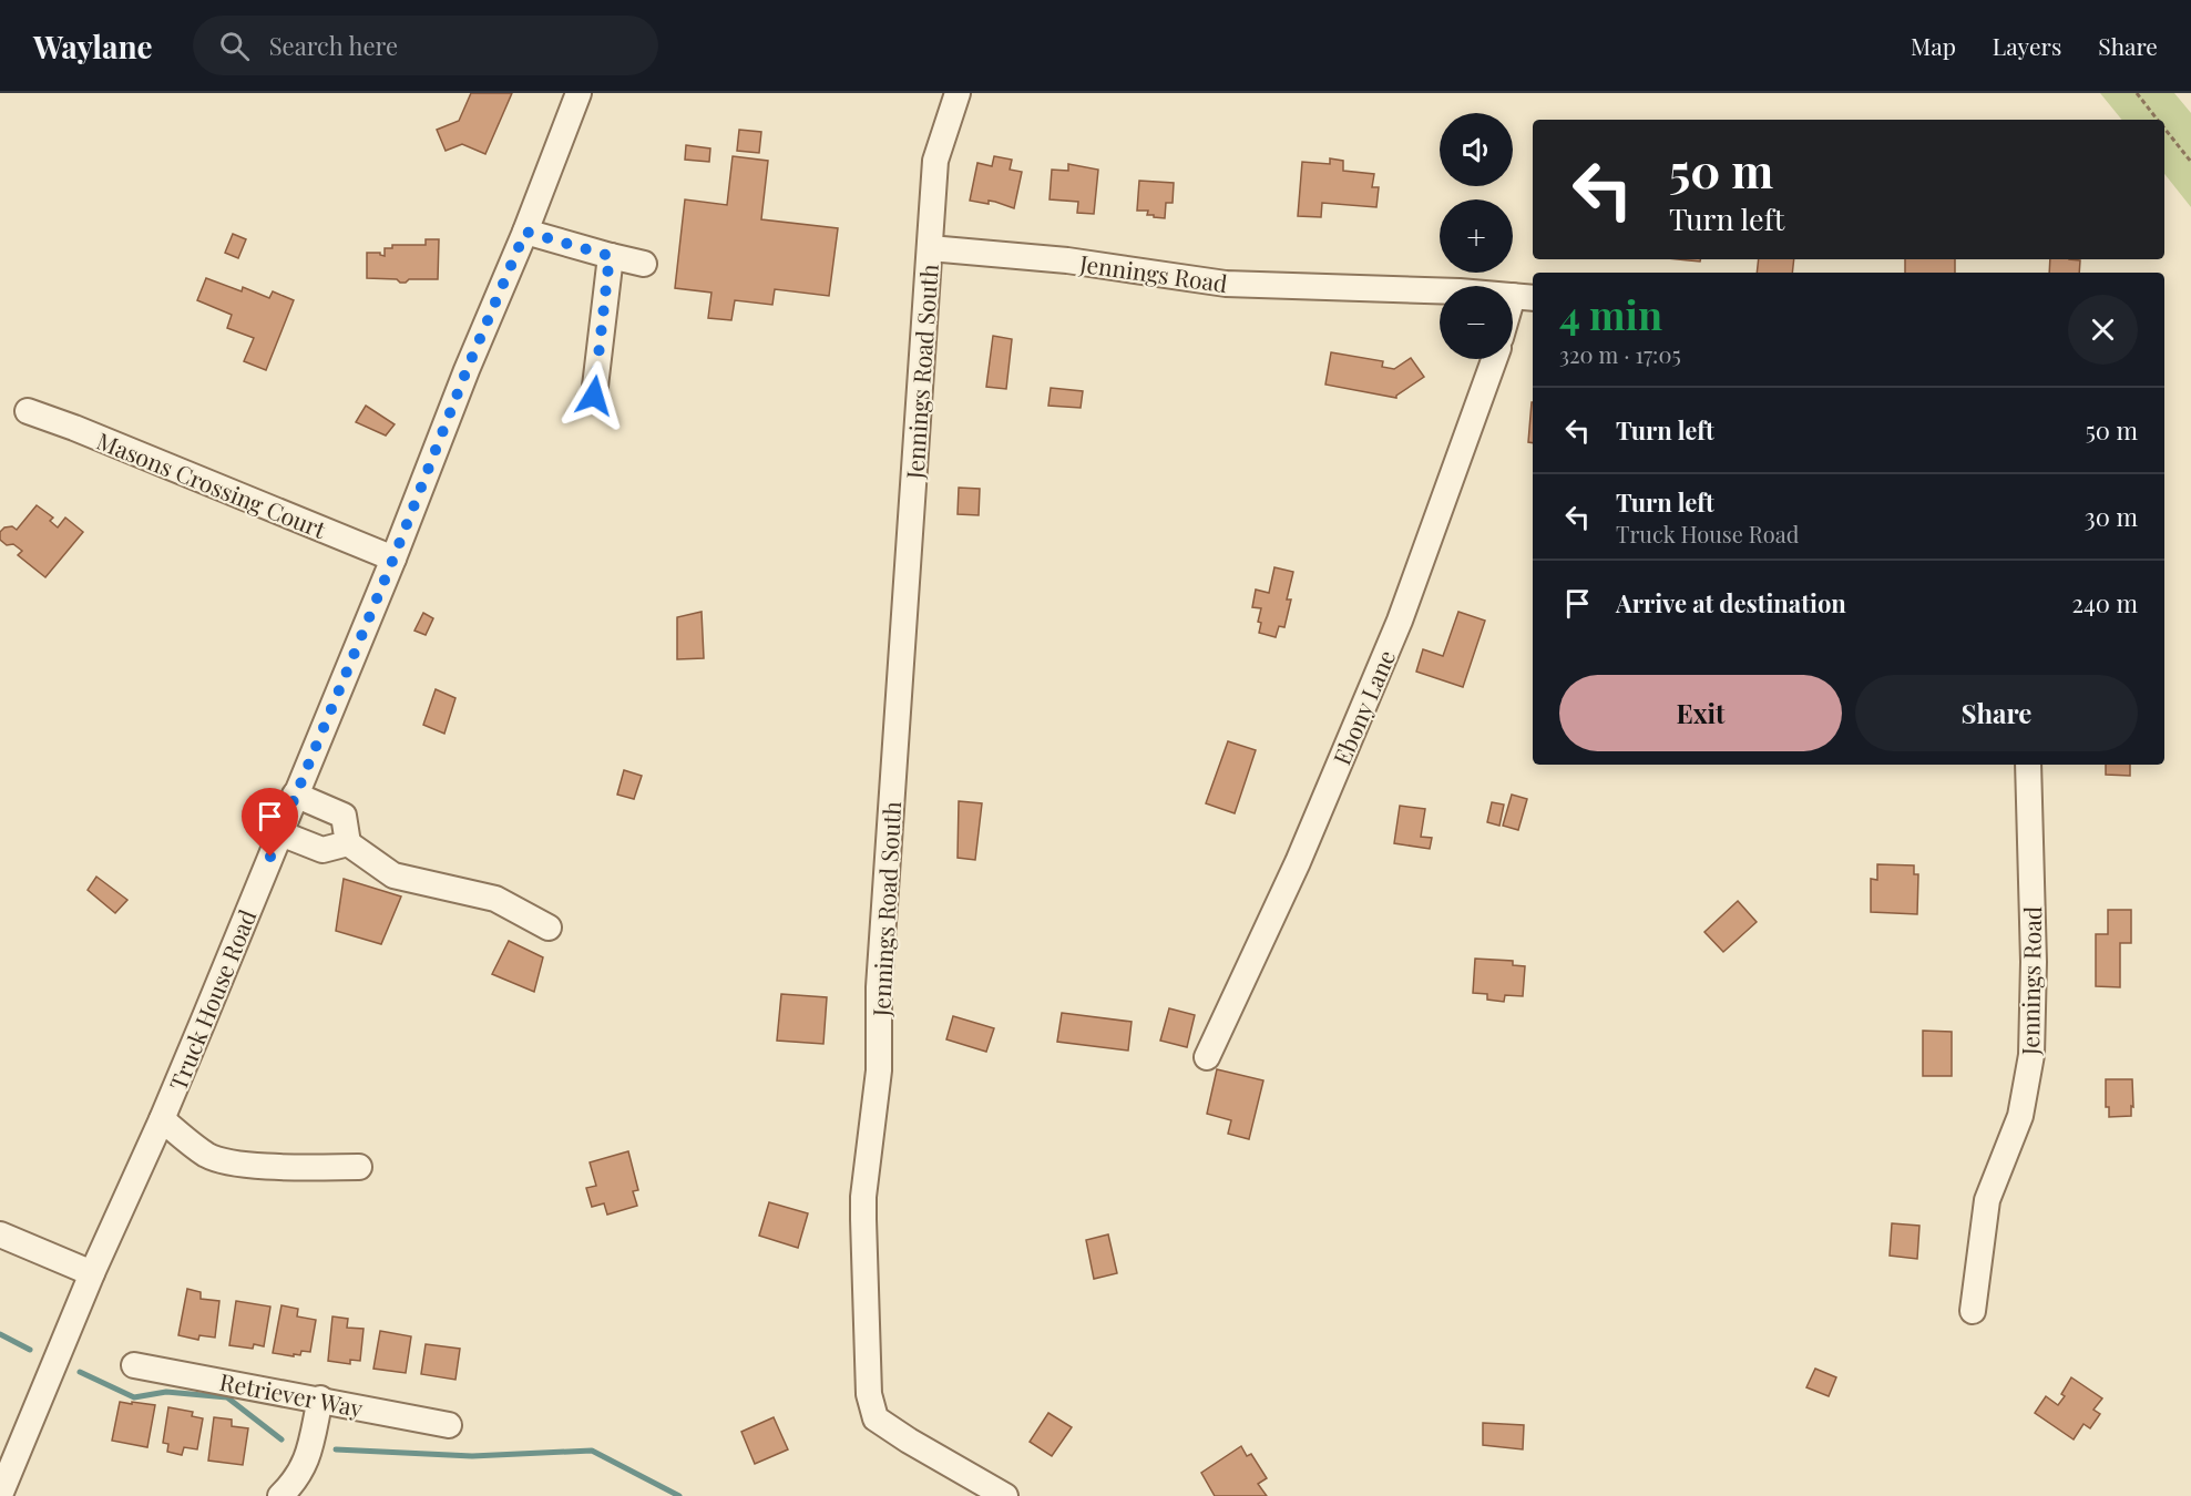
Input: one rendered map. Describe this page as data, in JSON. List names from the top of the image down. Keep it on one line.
{"streets":{"street":["Jennings Road","Jennings Road South","Masons Crossing Court","Ebony Lane","Truck House Road","Retriever Way"]},"crossings":[["Jennings Road","Jennings Road South"],["Masons Crossing Court","Truck House Road"]],"page":{"header":"Waylane","search":"Search here","nav":["Map","Layers","Share"],"map_buttons":["+","−"],"turn":["50 m","Turn left"],"heading":["4 min","320 m · 17:05"],"list":[{"name":"Turn left","value":"50 m"},{"name":"Turn left","note":"Truck House Road","value":"30 m"},{"name":"Arrive at destination","value":"240 m"}],"buttons":["Exit","Share"]}}
